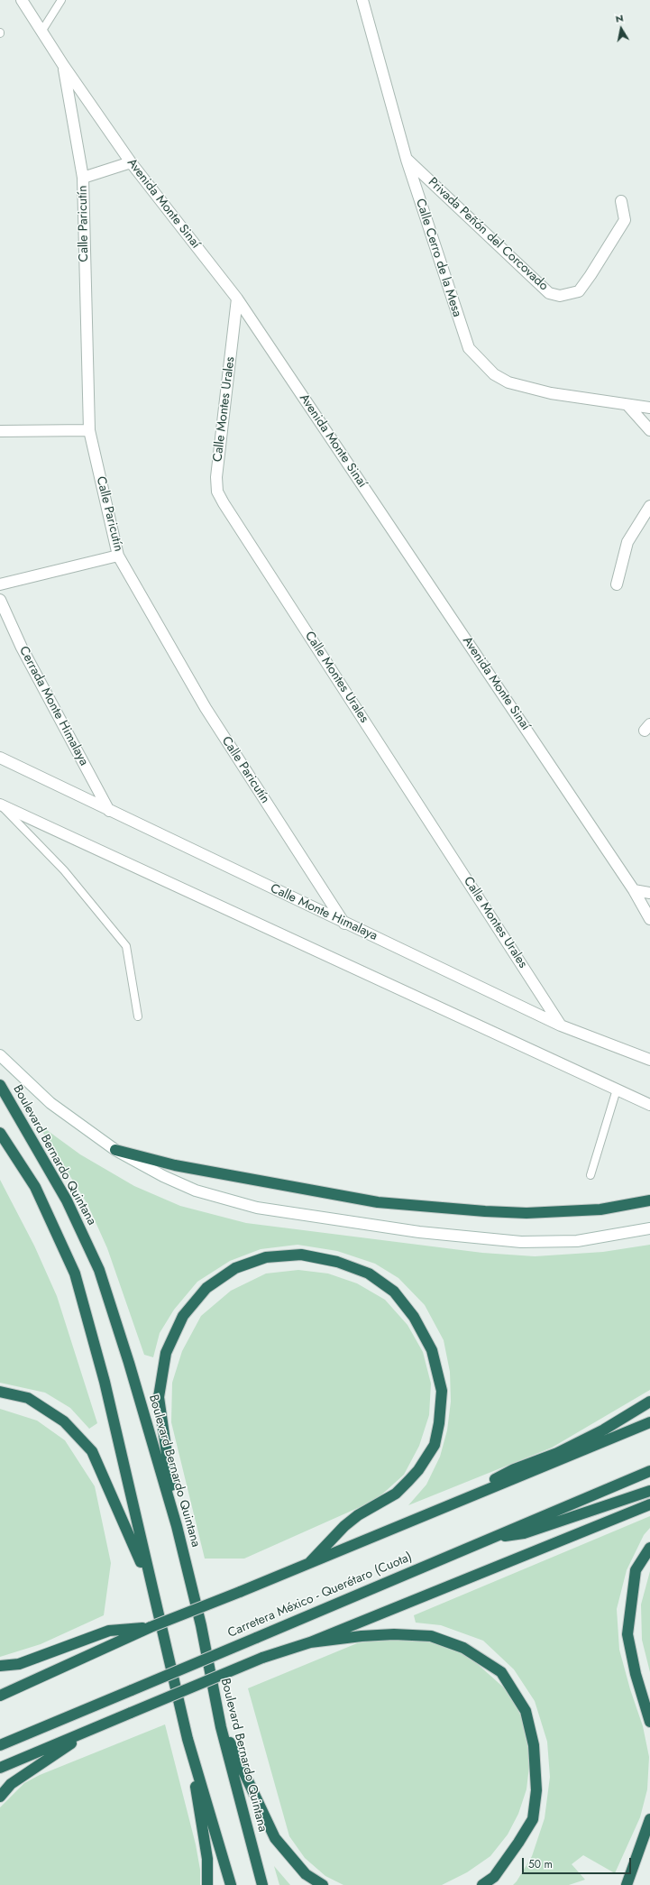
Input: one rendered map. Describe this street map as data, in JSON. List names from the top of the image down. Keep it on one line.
{"streets":{"highway":["Boulevard Bernardo Quintana","Carretera México - Querétaro (Cuota)"],"street":["Avenida Monte Sinaí","Calle Paricutín","Privada Peñón del Corcovado","Calle Cerro de la Mesa","Calle Montes Urales","Cerrada Monte Himalaya","Calle Monte Himalaya"]},"crossings":[["Avenida Monte Sinaí","Calle Paricutín"],["Avenida Monte Sinaí","Calle Montes Urales"],["Calle Paricutín","Calle Monte Himalaya"],["Privada Peñón del Corcovado","Calle Cerro de la Mesa"],["Calle Montes Urales","Calle Monte Himalaya"],["Cerrada Monte Himalaya","Calle Monte Himalaya"]],"scale_bar":"50 m","north":"top"}
